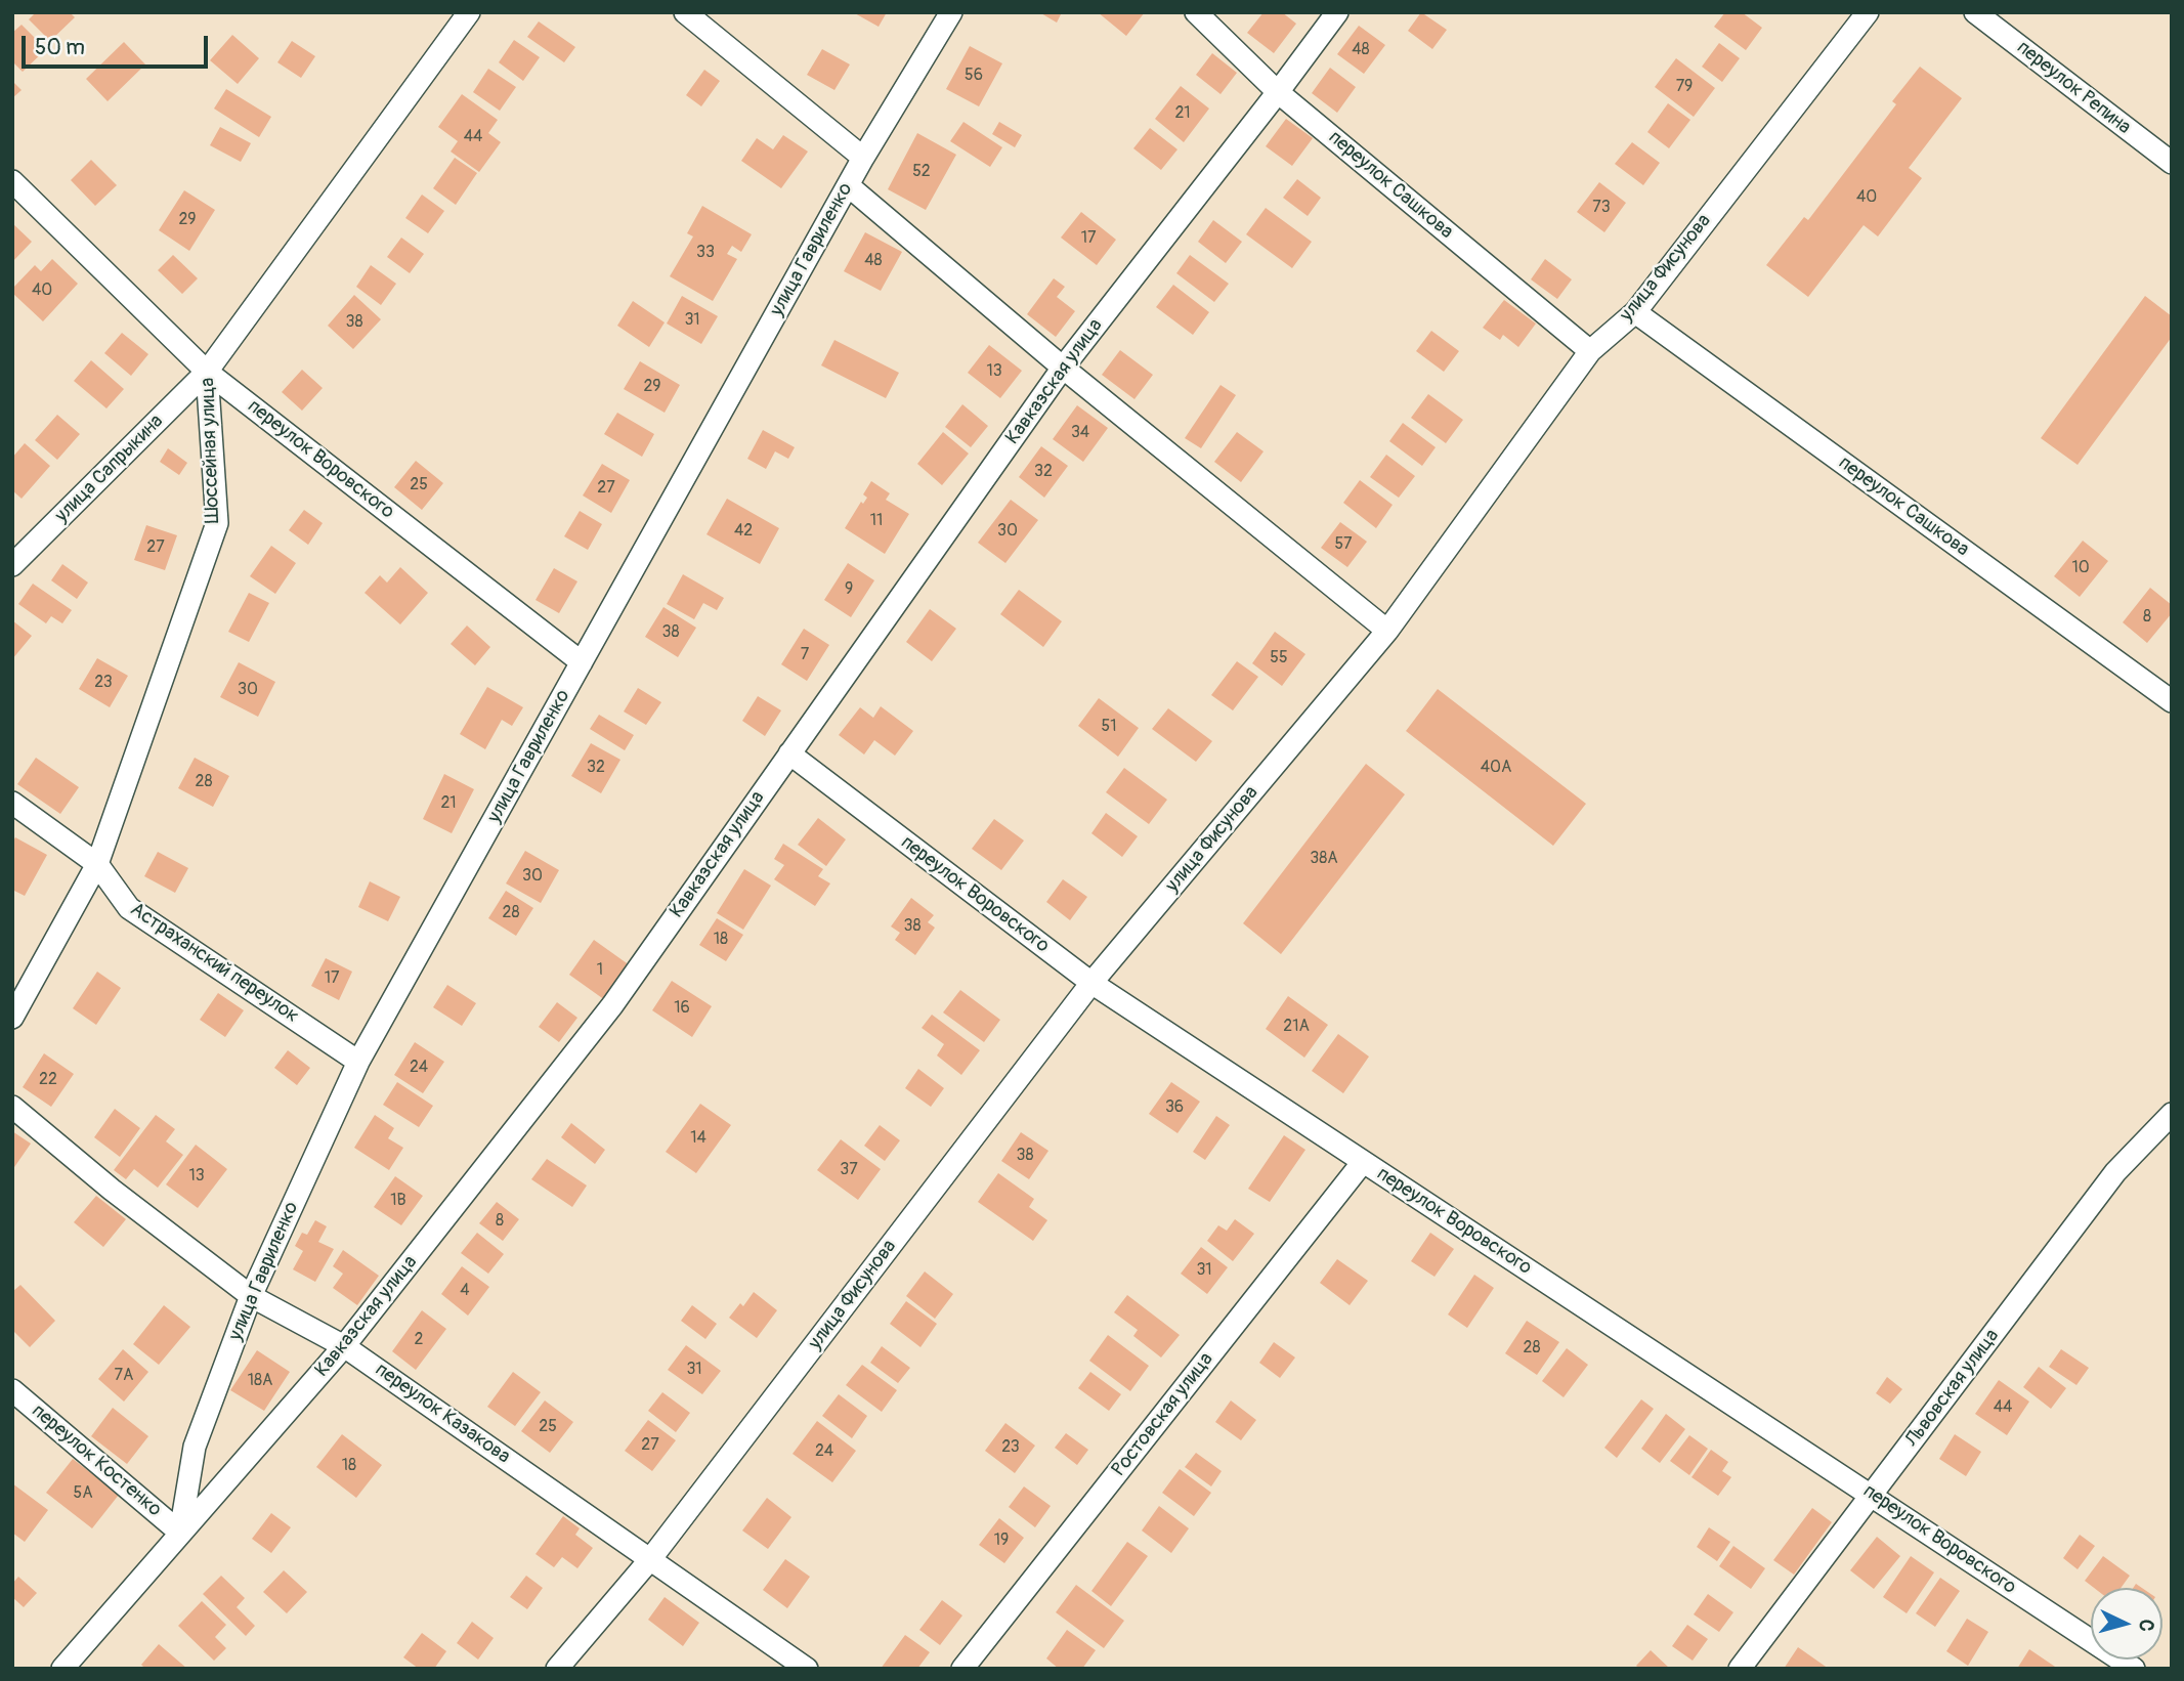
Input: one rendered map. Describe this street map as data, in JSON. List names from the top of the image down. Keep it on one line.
{"streets":{"street":["переулок Репина","переулок Сашкова","улица Гавриленко","улица Фисунова","Кавказская улица","Шоссейная улица","переулок Воровского","улица Сапрыкина","Астраханский переулок","Львовская улица","переулок Казакова","Ростовская улица","переулок Костенко"]},"crossings":[["переулок Сашкова","улица Фисунова"],["переулок Сашкова","Кавказская улица"],["улица Гавриленко","Кавказская улица"],["улица Гавриленко","переулок Воровского"],["улица Гавриленко","Астраханский переулок"],["улица Гавриленко","переулок Казакова"],["улица Гавриленко","переулок Костенко"],["улица Фисунова","переулок Воровского"],["улица Фисунова","переулок Казакова"],["Кавказская улица","переулок Воровского"],["Кавказская улица","переулок Казакова"],["Кавказская улица","переулок Костенко"],["Шоссейная улица","переулок Воровского"],["Шоссейная улица","улица Сапрыкина"],["Шоссейная улица","Астраханский переулок"],["переулок Воровского","улица Сапрыкина"],["переулок Воровского","Львовская улица"],["переулок Воровского","Ростовская улица"]],"house_numbers":["48","56","79","21","44","52","40","73","29","17","33","48","40","31","38","13","29","34","32","25","27","11","42","30","57","27","10","9","8","38","7","55","23","30","51","32","40А","28","21","38А","30","28","38","18","1","17","16","21А","24","22","36","14","38","37","13","1В","8","31","4","2","28","31","7А","18А","44","25","27","23","24","18","5А","19"],"scale_bar":"50 m","north":"right"}
